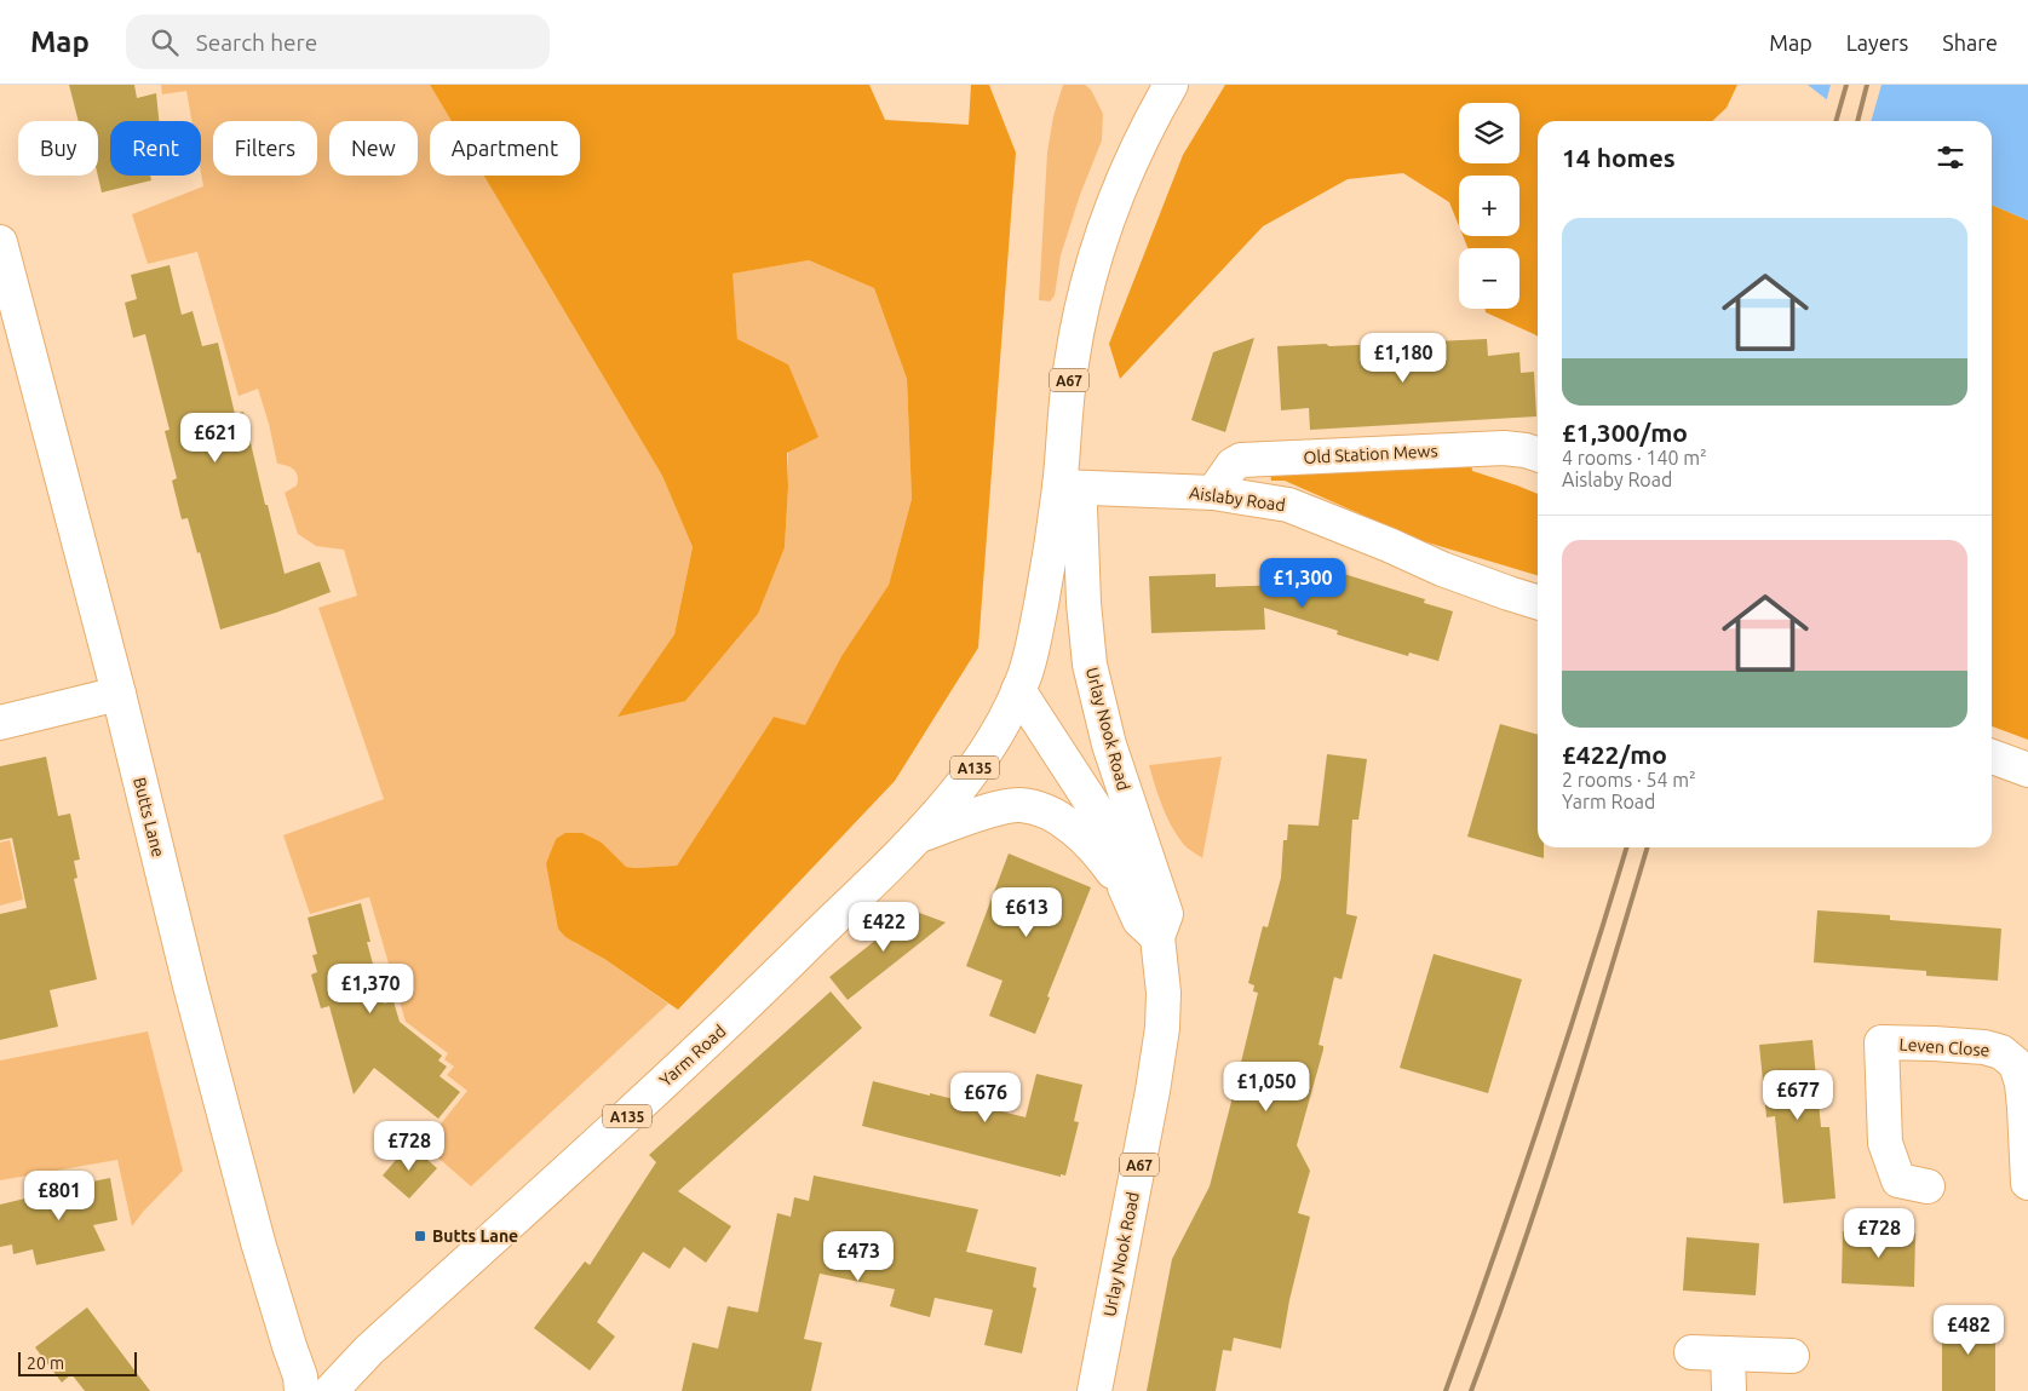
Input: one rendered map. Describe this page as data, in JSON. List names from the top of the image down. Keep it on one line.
{"streets":{"main road":["A67","Old Station Mews","Aislaby Road","Urlay Nook Road","A135","Butts Lane","Leven Close","Yarm Road"]},"crossings":[["A67","Aislaby Road"],["A67","Urlay Nook Road"],["A67","Yarm Road"],["Old Station Mews","Aislaby Road"],["Aislaby Road","Urlay Nook Road"],["Urlay Nook Road","Yarm Road"]],"places":{"transit":["Butts Lane"]},"scale_bar":"20 m","page":{"header":"Map","search":"Search here","nav":["Map","Layers","Share"],"map_buttons":["+","−"],"chip":["Buy","Rent","Filters","New","Apartment"],"heading":"14 homes","list":[{"name":"£1,300/mo","note":"4 rooms · 140 m² · Aislaby Road"},{"name":"£422/mo","note":"2 rooms · 54 m² · Yarm Road"}],"price":["£1,180","£621","£1,300","£613","£422","£1,370","£1,050","£677","£676","£728","£801","£728","£473","£482"],"scale":"20 m"}}
